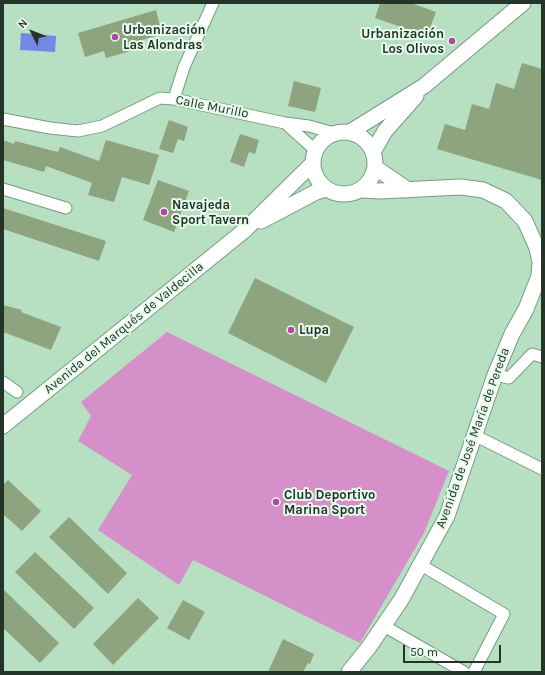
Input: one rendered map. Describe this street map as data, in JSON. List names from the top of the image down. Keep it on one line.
{"streets":{"main road":["Avenida del Marqués de Valdecilla","Avenida de José María de Pereda"],"street":["Calle Murillo"]},"crossings":[["Calle Murillo","Avenida del Marqués de Valdecilla"],["Calle Murillo","Avenida de José María de Pereda"],["Avenida del Marqués de Valdecilla","Avenida de José María de Pereda"]],"places":["Urbanización Las Alondras","Urbanización Los Olivos","Navajeda Sport Tavern","Lupa","Club Deportivo Marina Sport"],"scale_bar":"50 m","north":"top left"}
